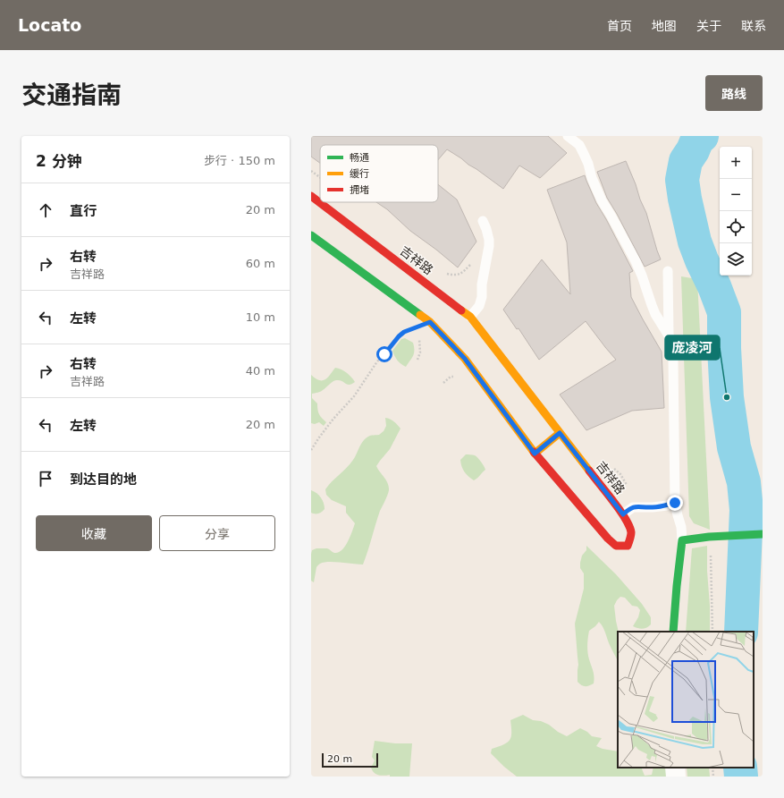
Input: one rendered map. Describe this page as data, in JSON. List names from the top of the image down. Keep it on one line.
{"streets":{"main road":["吉祥路"]},"places":["庞凌河"],"legend":["畅通","缓行","拥堵"],"scale_bar":"20 m","page":{"header":"Locato","nav":["首页","地图","关于","联系"],"title":"交通指南","buttons":["路线",["收藏","分享"]],"heading":["2 分钟","步行 · 150 m"],"map_buttons":["+","−"],"list":[["直行","20 m"],["右转","吉祥路","60 m"],["左转","10 m"],["右转","吉祥路","40 m"],["左转","20 m"],"到达目的地"],"scale":"20 m"}}
